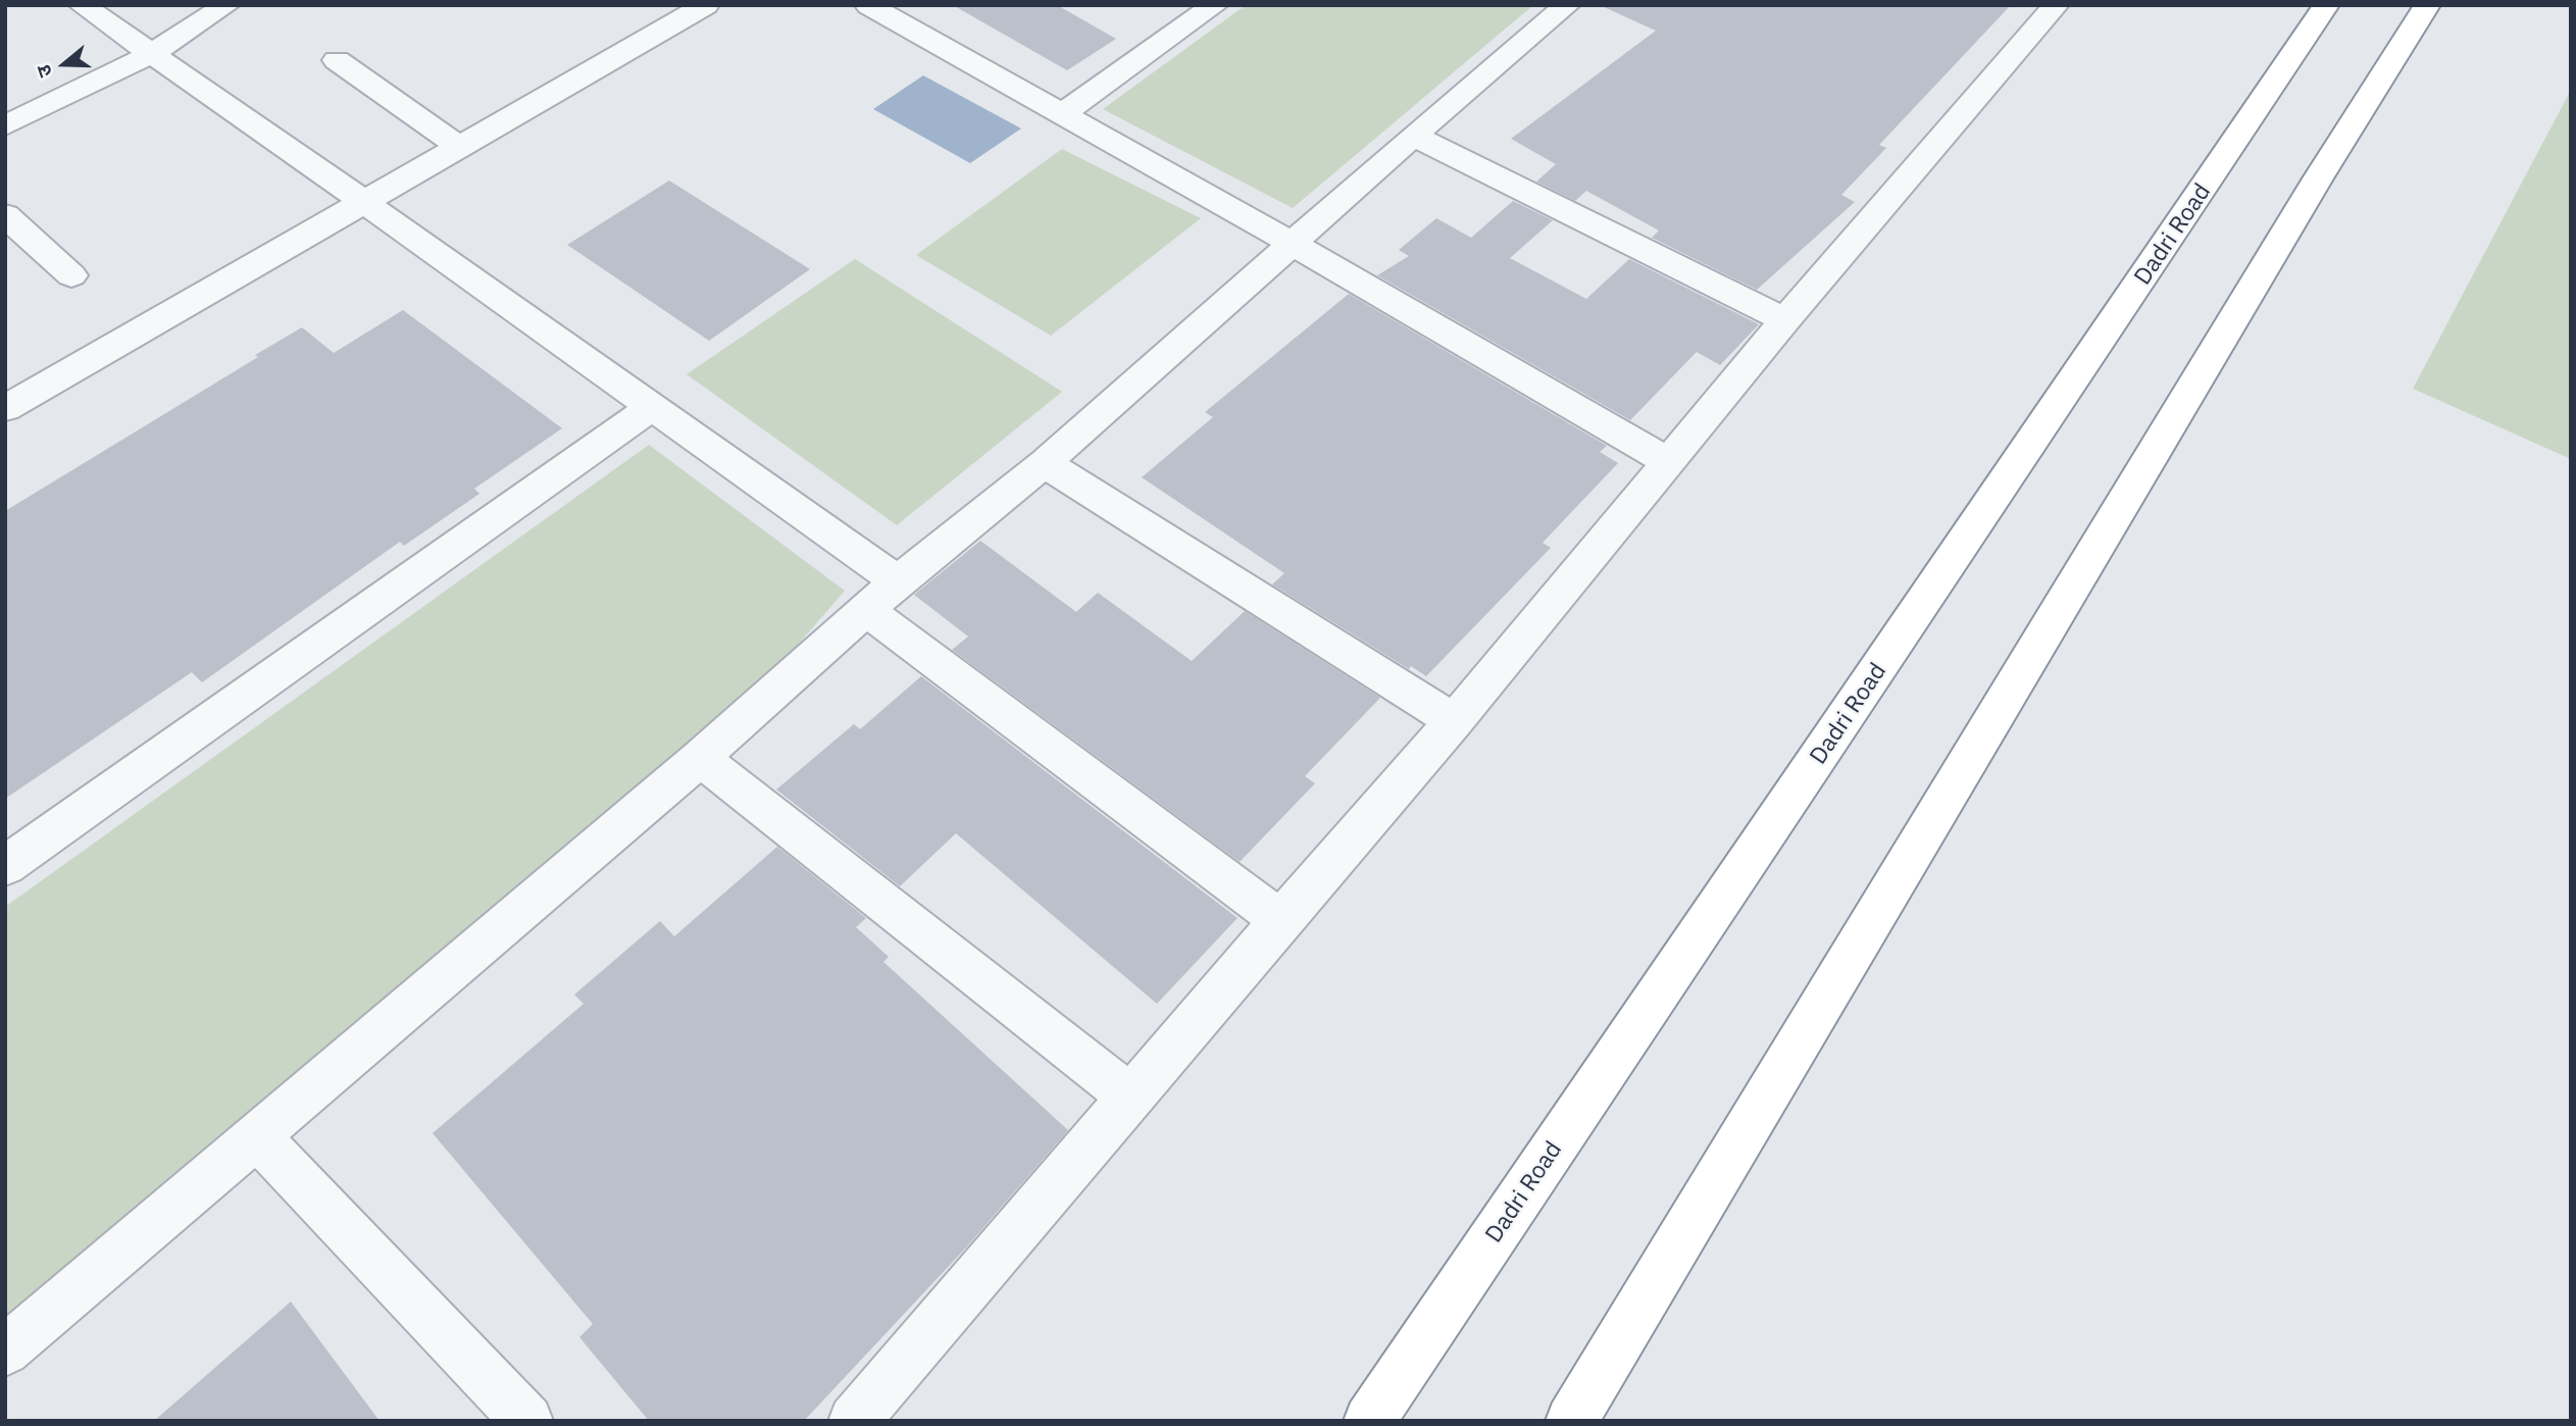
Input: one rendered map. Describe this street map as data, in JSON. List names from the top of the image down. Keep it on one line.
{"streets":{"highway":["Dadri Road"]},"north":"left"}
